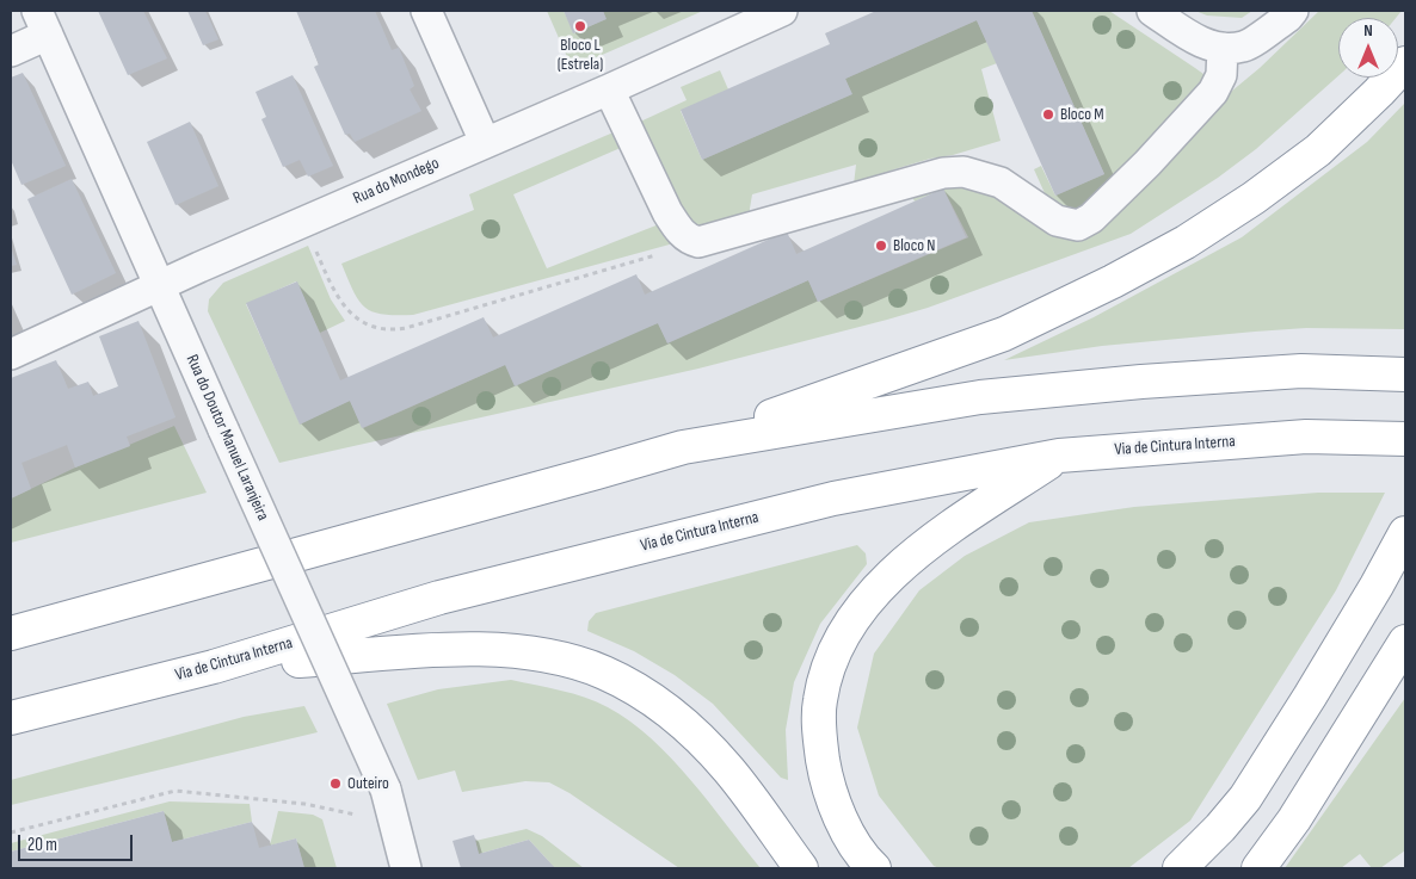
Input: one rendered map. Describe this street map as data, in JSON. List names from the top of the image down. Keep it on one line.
{"streets":{"highway":["Via de Cintura Interna"],"street":["Rua do Mondego","Rua do Doutor Manuel Laranjeira"]},"crossings":[["Rua do Mondego","Rua do Doutor Manuel Laranjeira"]],"places":["Bloco L (Estrela)","Bloco M","Bloco N","Outeiro"],"scale_bar":"20 m","north":"top"}
